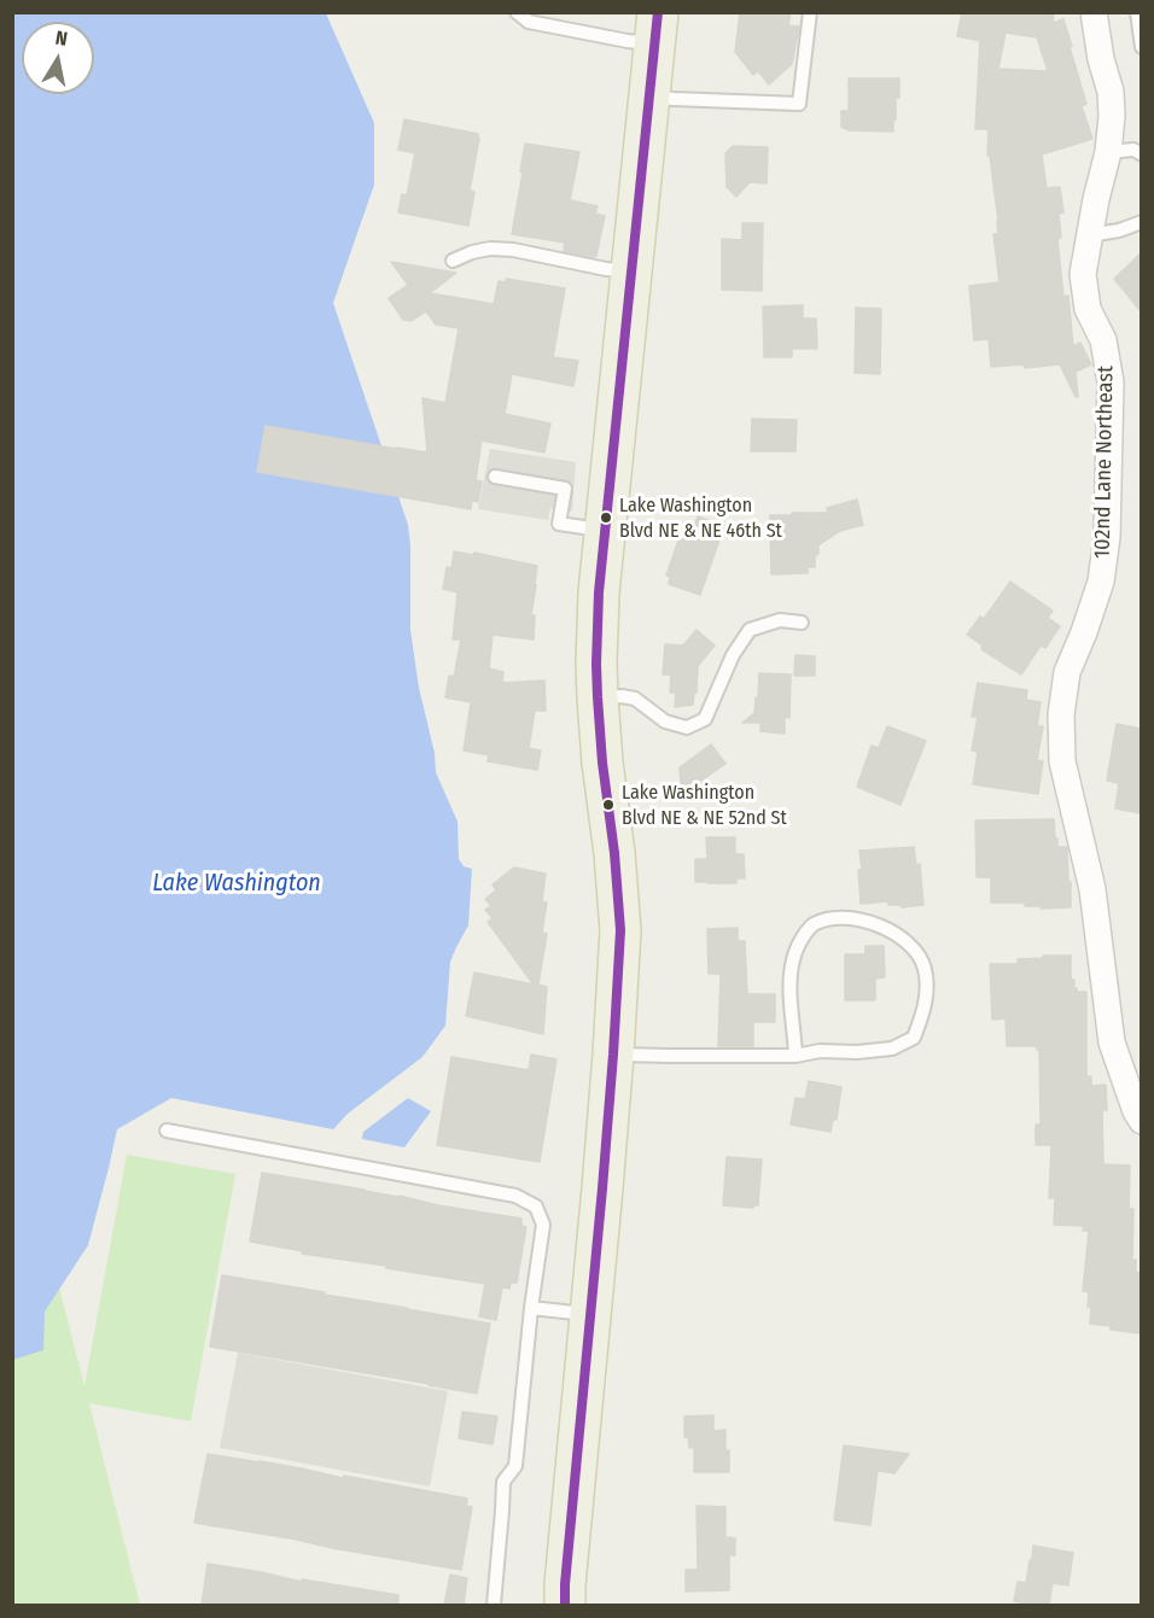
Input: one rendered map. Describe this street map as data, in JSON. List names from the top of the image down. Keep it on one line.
{"streets":{"street":["102nd Lane Northeast"]},"water":["Lake Washington"],"places":["Lake Washington Blvd NE & NE 46th St","Lake Washington Blvd NE & NE 52nd St"],"north":"top"}
